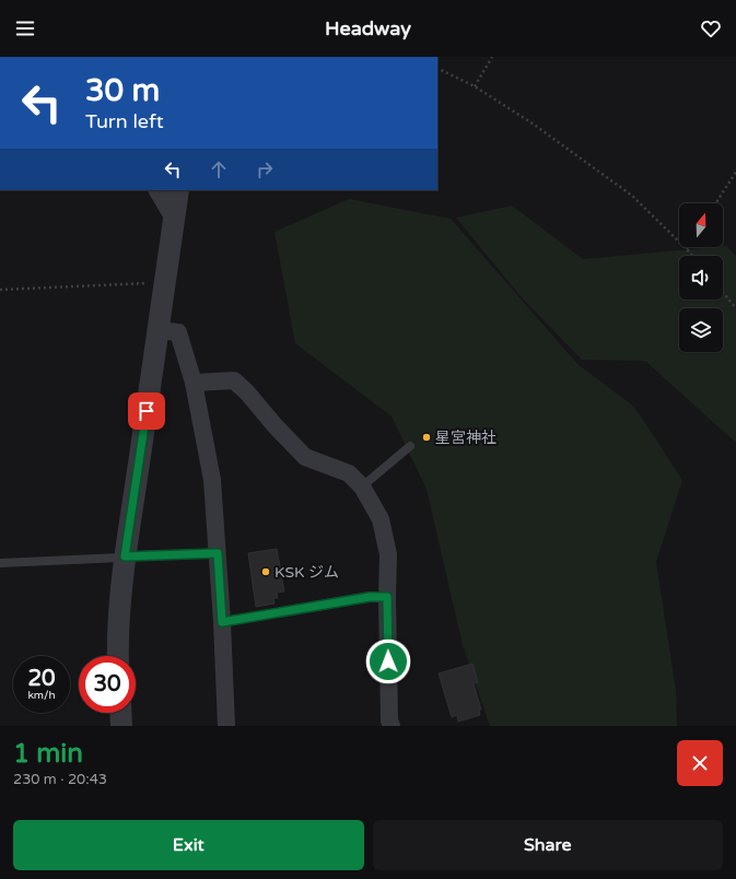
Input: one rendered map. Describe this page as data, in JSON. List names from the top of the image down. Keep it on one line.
{"places":["星宮神社","KSK ジム"],"north":"top","page":{"header":"Headway","turn":["30 m","Turn left"],"speed":"20 km/h","limit":"30","heading":["1 min","230 m · 20:43"],"buttons":["Exit","Share"]}}
